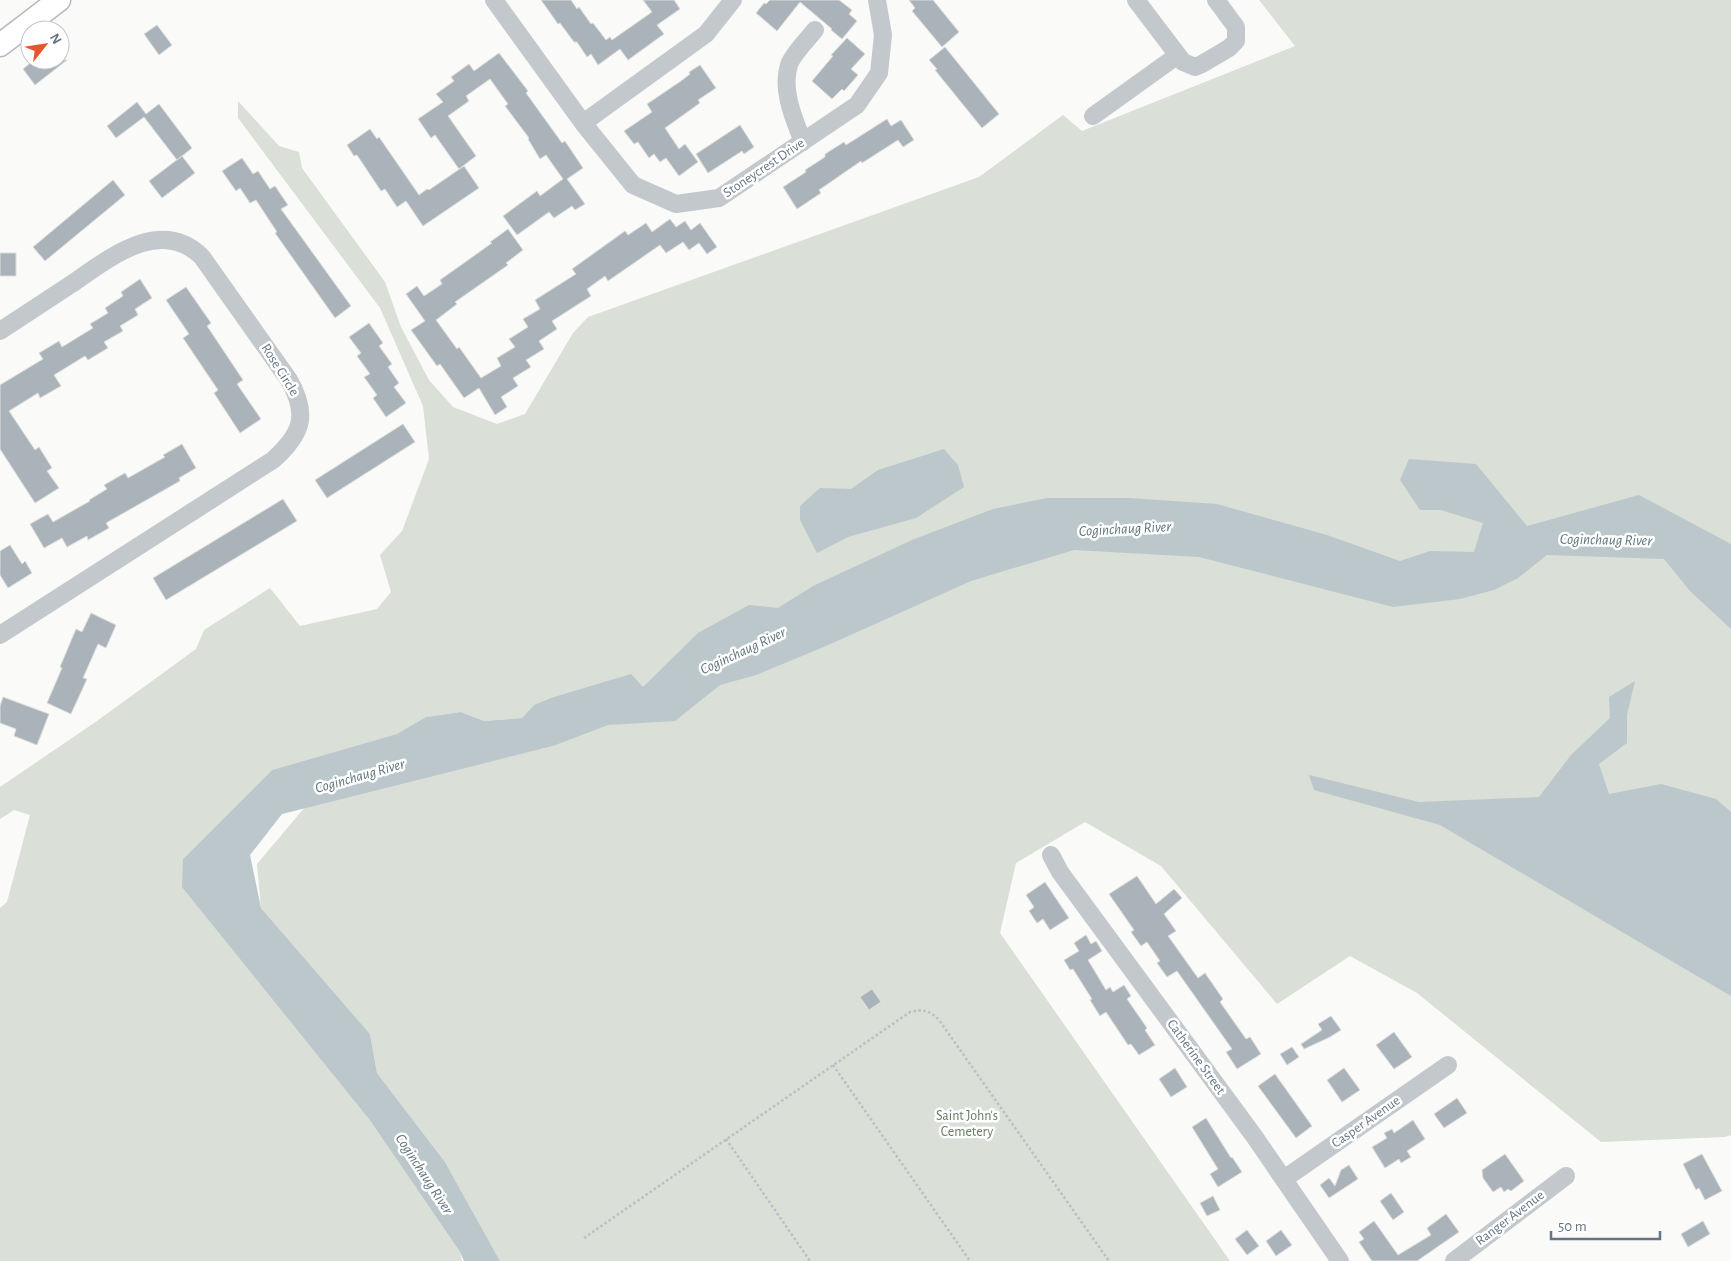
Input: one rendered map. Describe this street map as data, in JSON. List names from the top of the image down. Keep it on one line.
{"streets":{"street":["Stoneycrest Drive","Rose Circle","Catherine Street","Casper Avenue","Ranger Avenue"]},"crossings":[["Catherine Street","Casper Avenue"]],"water":["Coginchaug River"],"parks":["Saint John's Cemetery"],"scale_bar":"50 m","north":"top right"}
